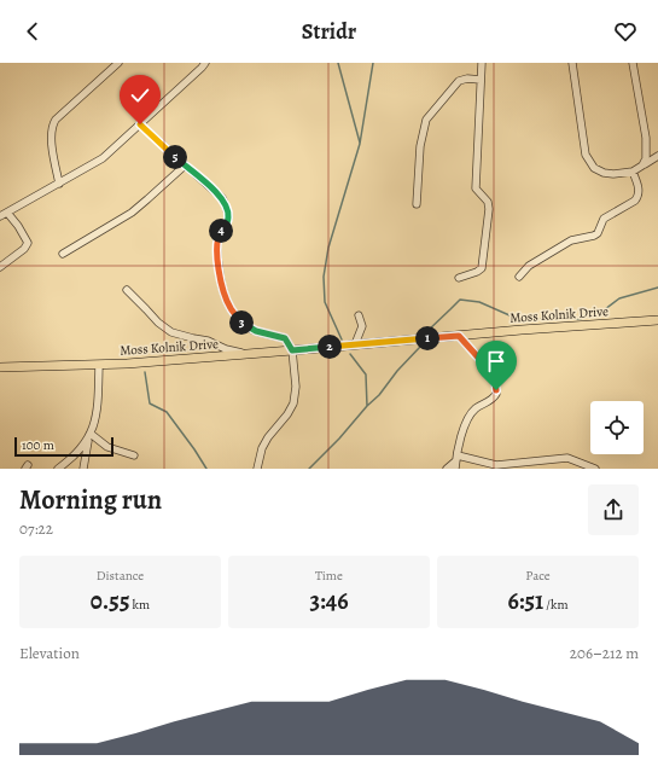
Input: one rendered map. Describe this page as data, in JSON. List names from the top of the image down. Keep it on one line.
{"streets":{"main road":["Moss Kolnik Drive"]},"scale_bar":"100 m","page":{"header":"Stridr","pins":["5","4","3","1","2"],"scale":"100 m","heading":["Morning run","07:22"],"stats":[["Distance","0.55 km"],["Time","3:46"],["Pace","6:51 /km"]],"chart":["Elevation","206–212 m"]}}
